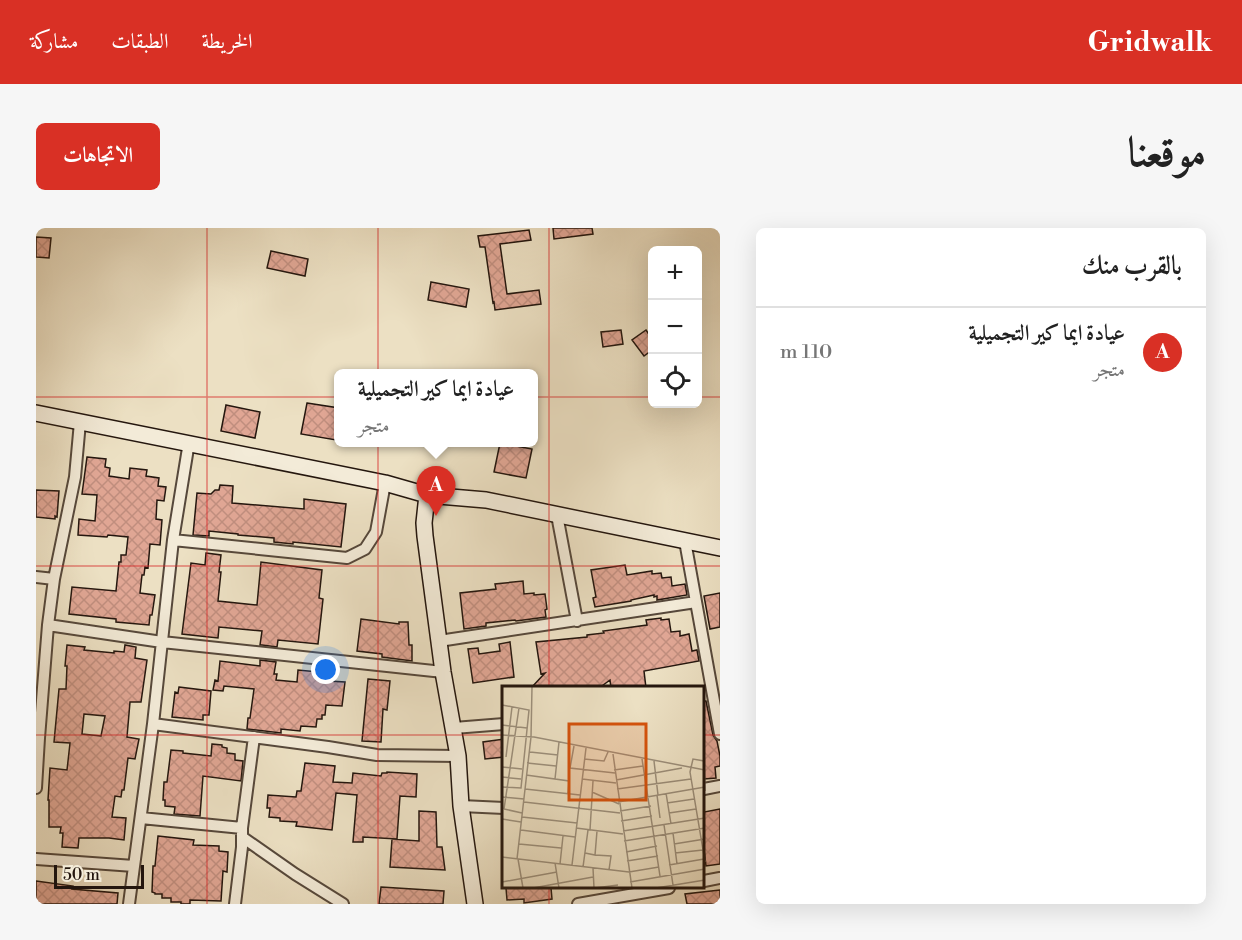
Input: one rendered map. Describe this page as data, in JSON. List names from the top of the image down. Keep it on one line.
{"scale_bar":"50 m","page":{"header":"Gridwalk","nav":["الخريطة","الطبقات","مشاركة"],"title":"موقعنا","buttons":"الاتجاهات","heading":"بالقرب منك","map_buttons":["+","−"],"list":[{"mark":"A","name":"عيادة ايما كير التجميلية","note":"متجر","value":"110 m"}],"popup":["عيادة ايما كير التجميلية","متجر"],"pins":"A","scale":"50 m"}}
